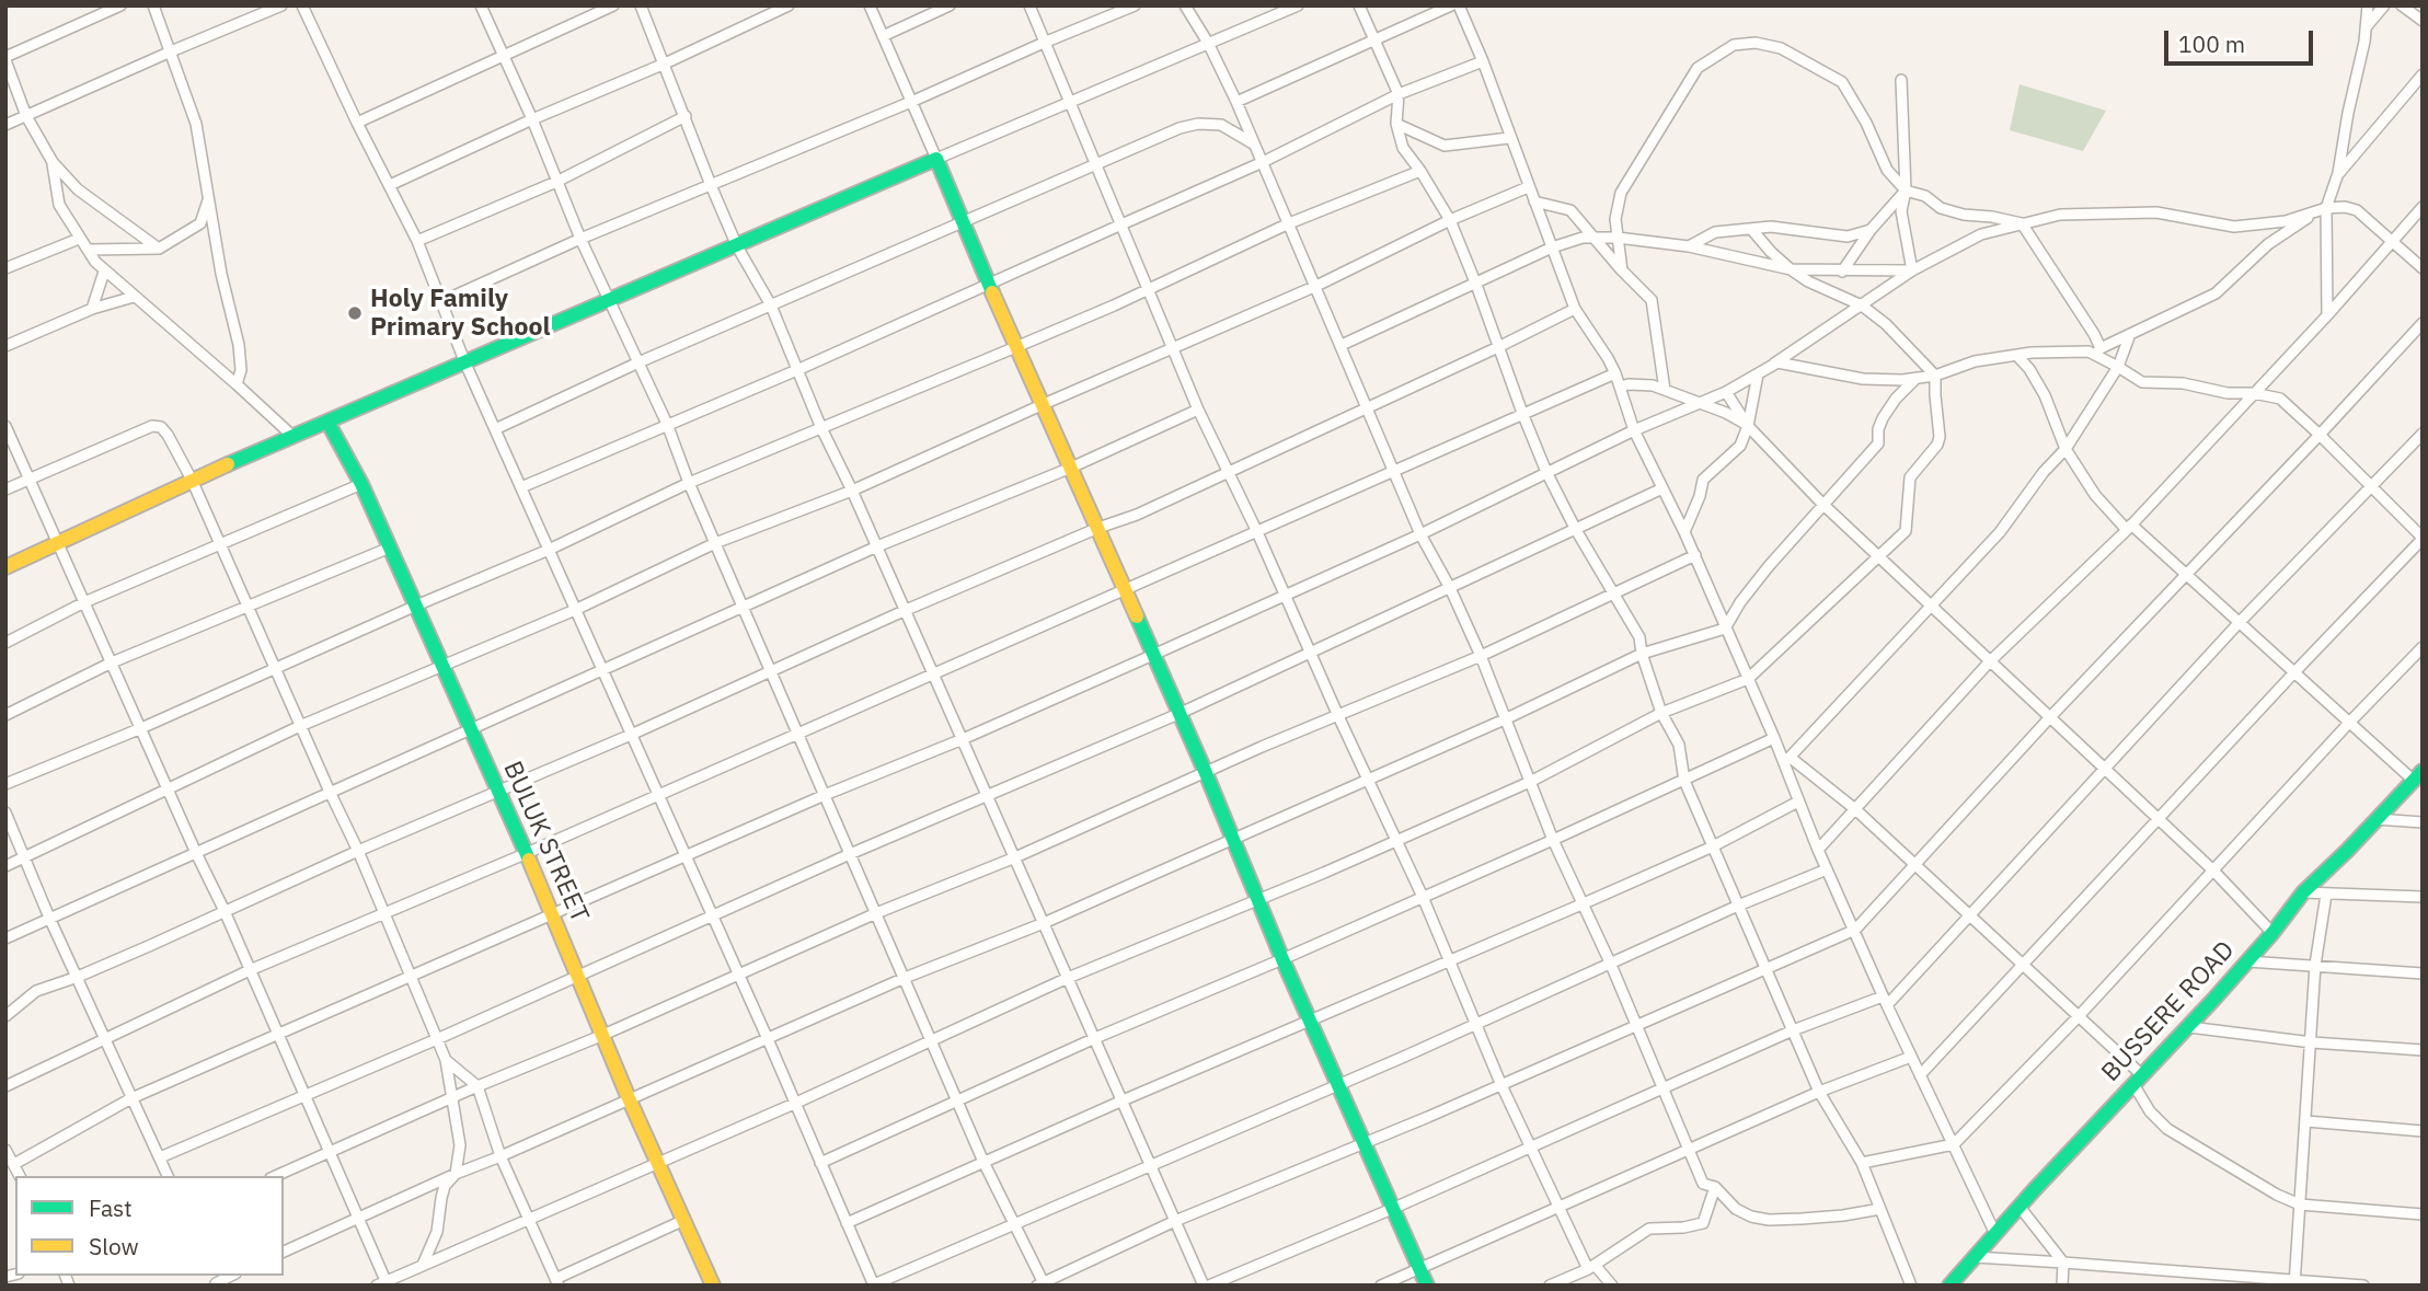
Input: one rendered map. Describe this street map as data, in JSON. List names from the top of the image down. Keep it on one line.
{"streets":{"street":["BULUK STREET","BUSSERE ROAD"]},"places":["Holy Family Primary School"],"legend":["Fast","Slow"],"scale_bar":"100 m"}
